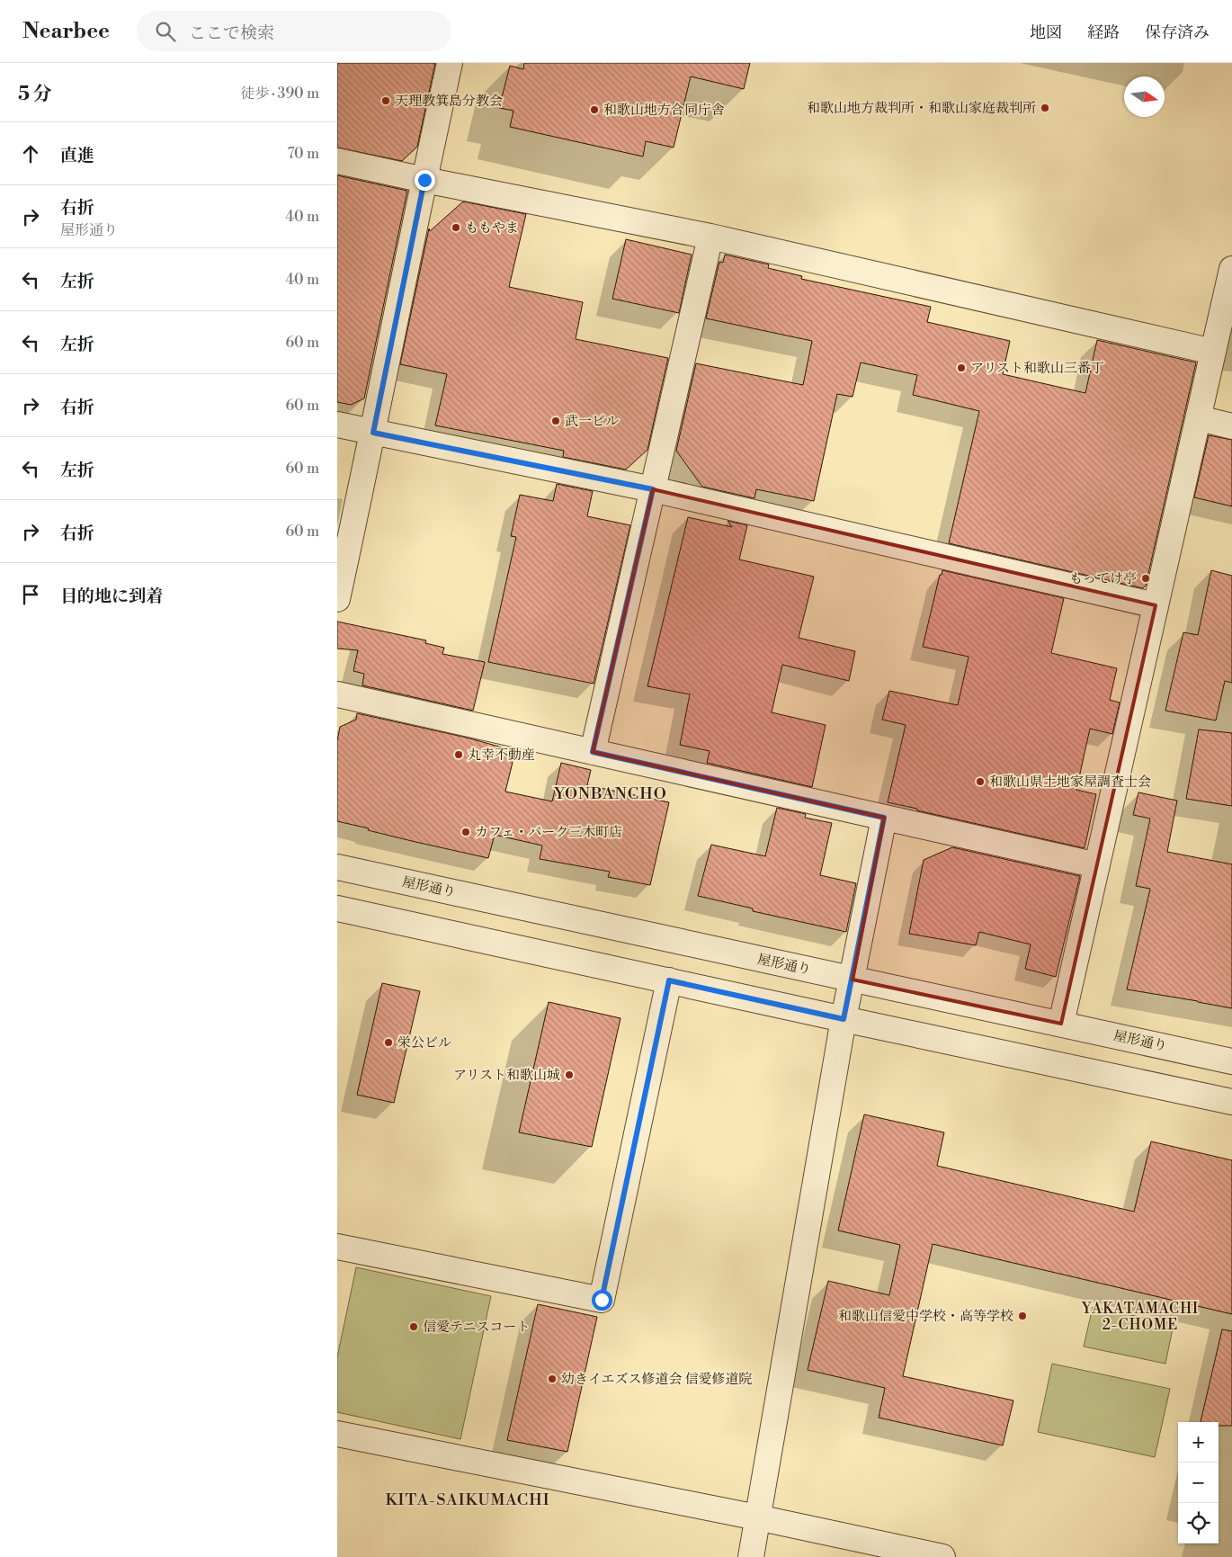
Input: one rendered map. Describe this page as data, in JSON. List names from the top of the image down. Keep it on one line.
{"streets":{"street":["屋形通り"]},"districts":["YONBANCHO","YAKATAMACHI 2-CHOME","KITA-SAIKUMACHI"],"places":["天理教箕島分教会","和歌山地方裁判所・和歌山家庭裁判所","和歌山地方合同庁舎","ももやま","アリスト和歌山三番丁","武一ビル","もってけ亭","丸幸不動産","和歌山県土地家屋調査士会","カフェ・パーク三木町店","栄公ビル","アリスト和歌山城","和歌山信愛中学校・高等学校","信愛テニスコート","幼きイエズス修道会 信愛修道院"],"north":"right","page":{"header":"Nearbee","search":"ここで検索","nav":["地図","経路","保存済み"],"heading":["5 分","徒歩 · 390 m"],"list":[["直進","70 m"],["右折","屋形通り","40 m"],["左折","40 m"],["左折","60 m"],["右折","60 m"],["左折","60 m"],["右折","60 m"],"目的地に到着"],"map_buttons":["+","−"]}}
